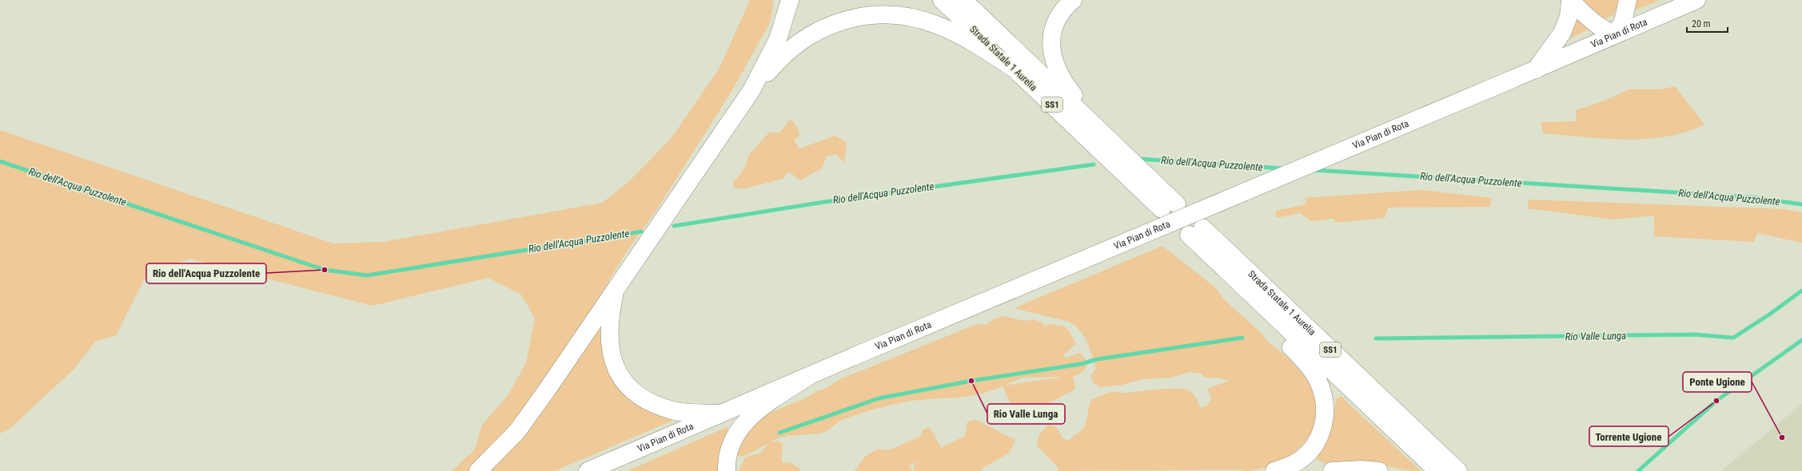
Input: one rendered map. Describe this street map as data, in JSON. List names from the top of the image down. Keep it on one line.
{"streets":{"main road":["Via Pian di Rota","Strada Statale 1 Aurelia","SS1"]},"water":["Rio dell'Acqua Puzzolente","Rio Valle Lunga"],"places":["Rio dell'Acqua Puzzolente","Rio Valle Lunga","Torrente Ugione","Ponte Ugione"],"scale_bar":"20 m"}
